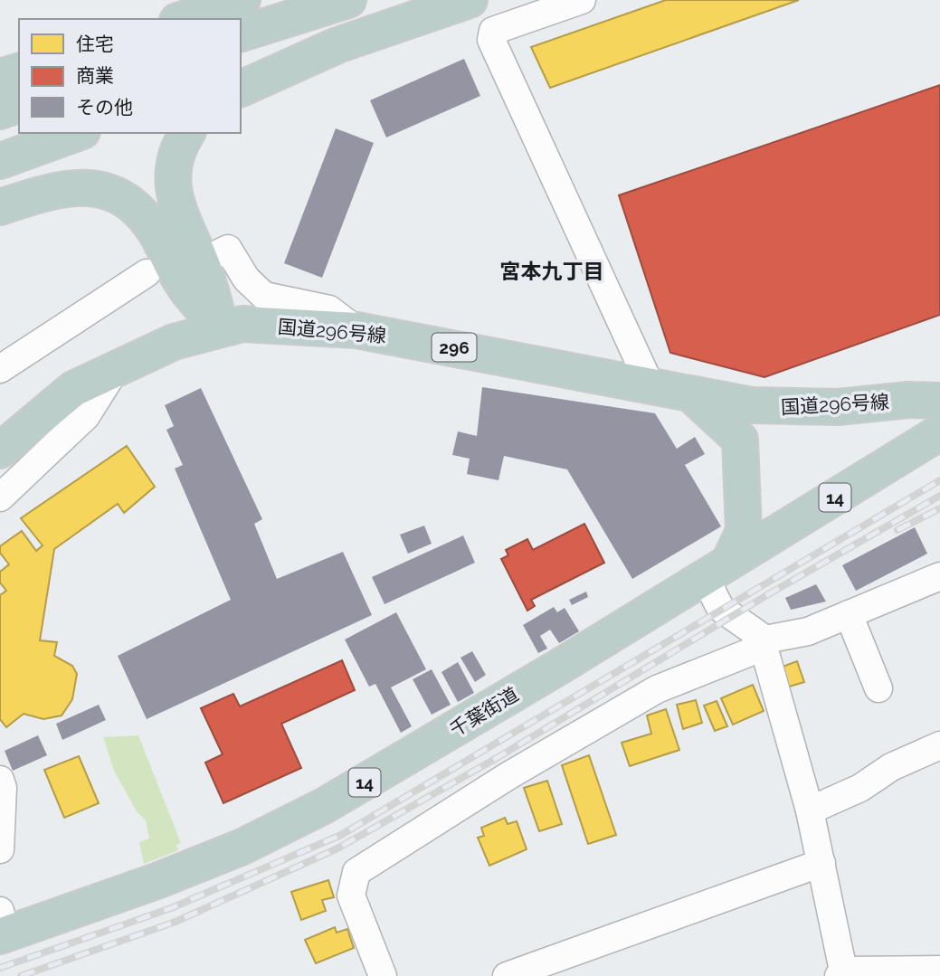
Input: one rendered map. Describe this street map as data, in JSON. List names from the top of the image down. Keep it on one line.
{"streets":{"highway":["国道296号線","296","14","千葉街道"]},"districts":["宮本九丁目"],"legend":["住宅","商業","その他"]}
